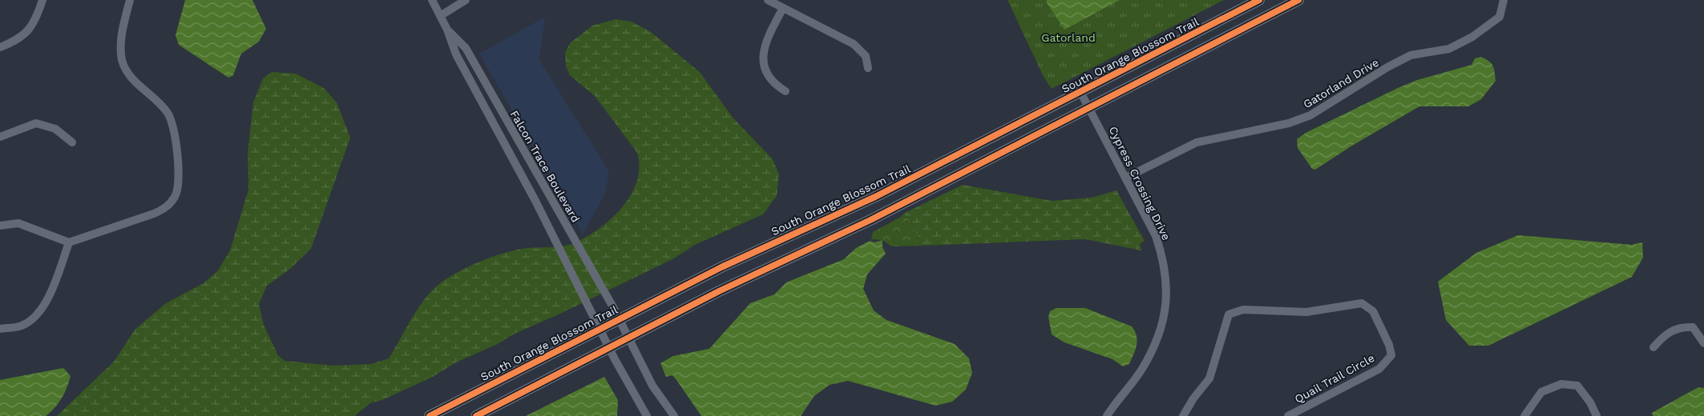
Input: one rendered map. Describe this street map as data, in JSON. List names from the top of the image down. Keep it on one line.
{"streets":{"main road":["South Orange Blossom Trail"],"street":["Gatorland Drive","Falcon Trace Boulevard","Cypress Crossing Drive","Quail Trail Circle"]},"crossings":[["South Orange Blossom Trail","Falcon Trace Boulevard"],["South Orange Blossom Trail","Cypress Crossing Drive"],["Gatorland Drive","Cypress Crossing Drive"]],"parks":["Gatorland"]}
